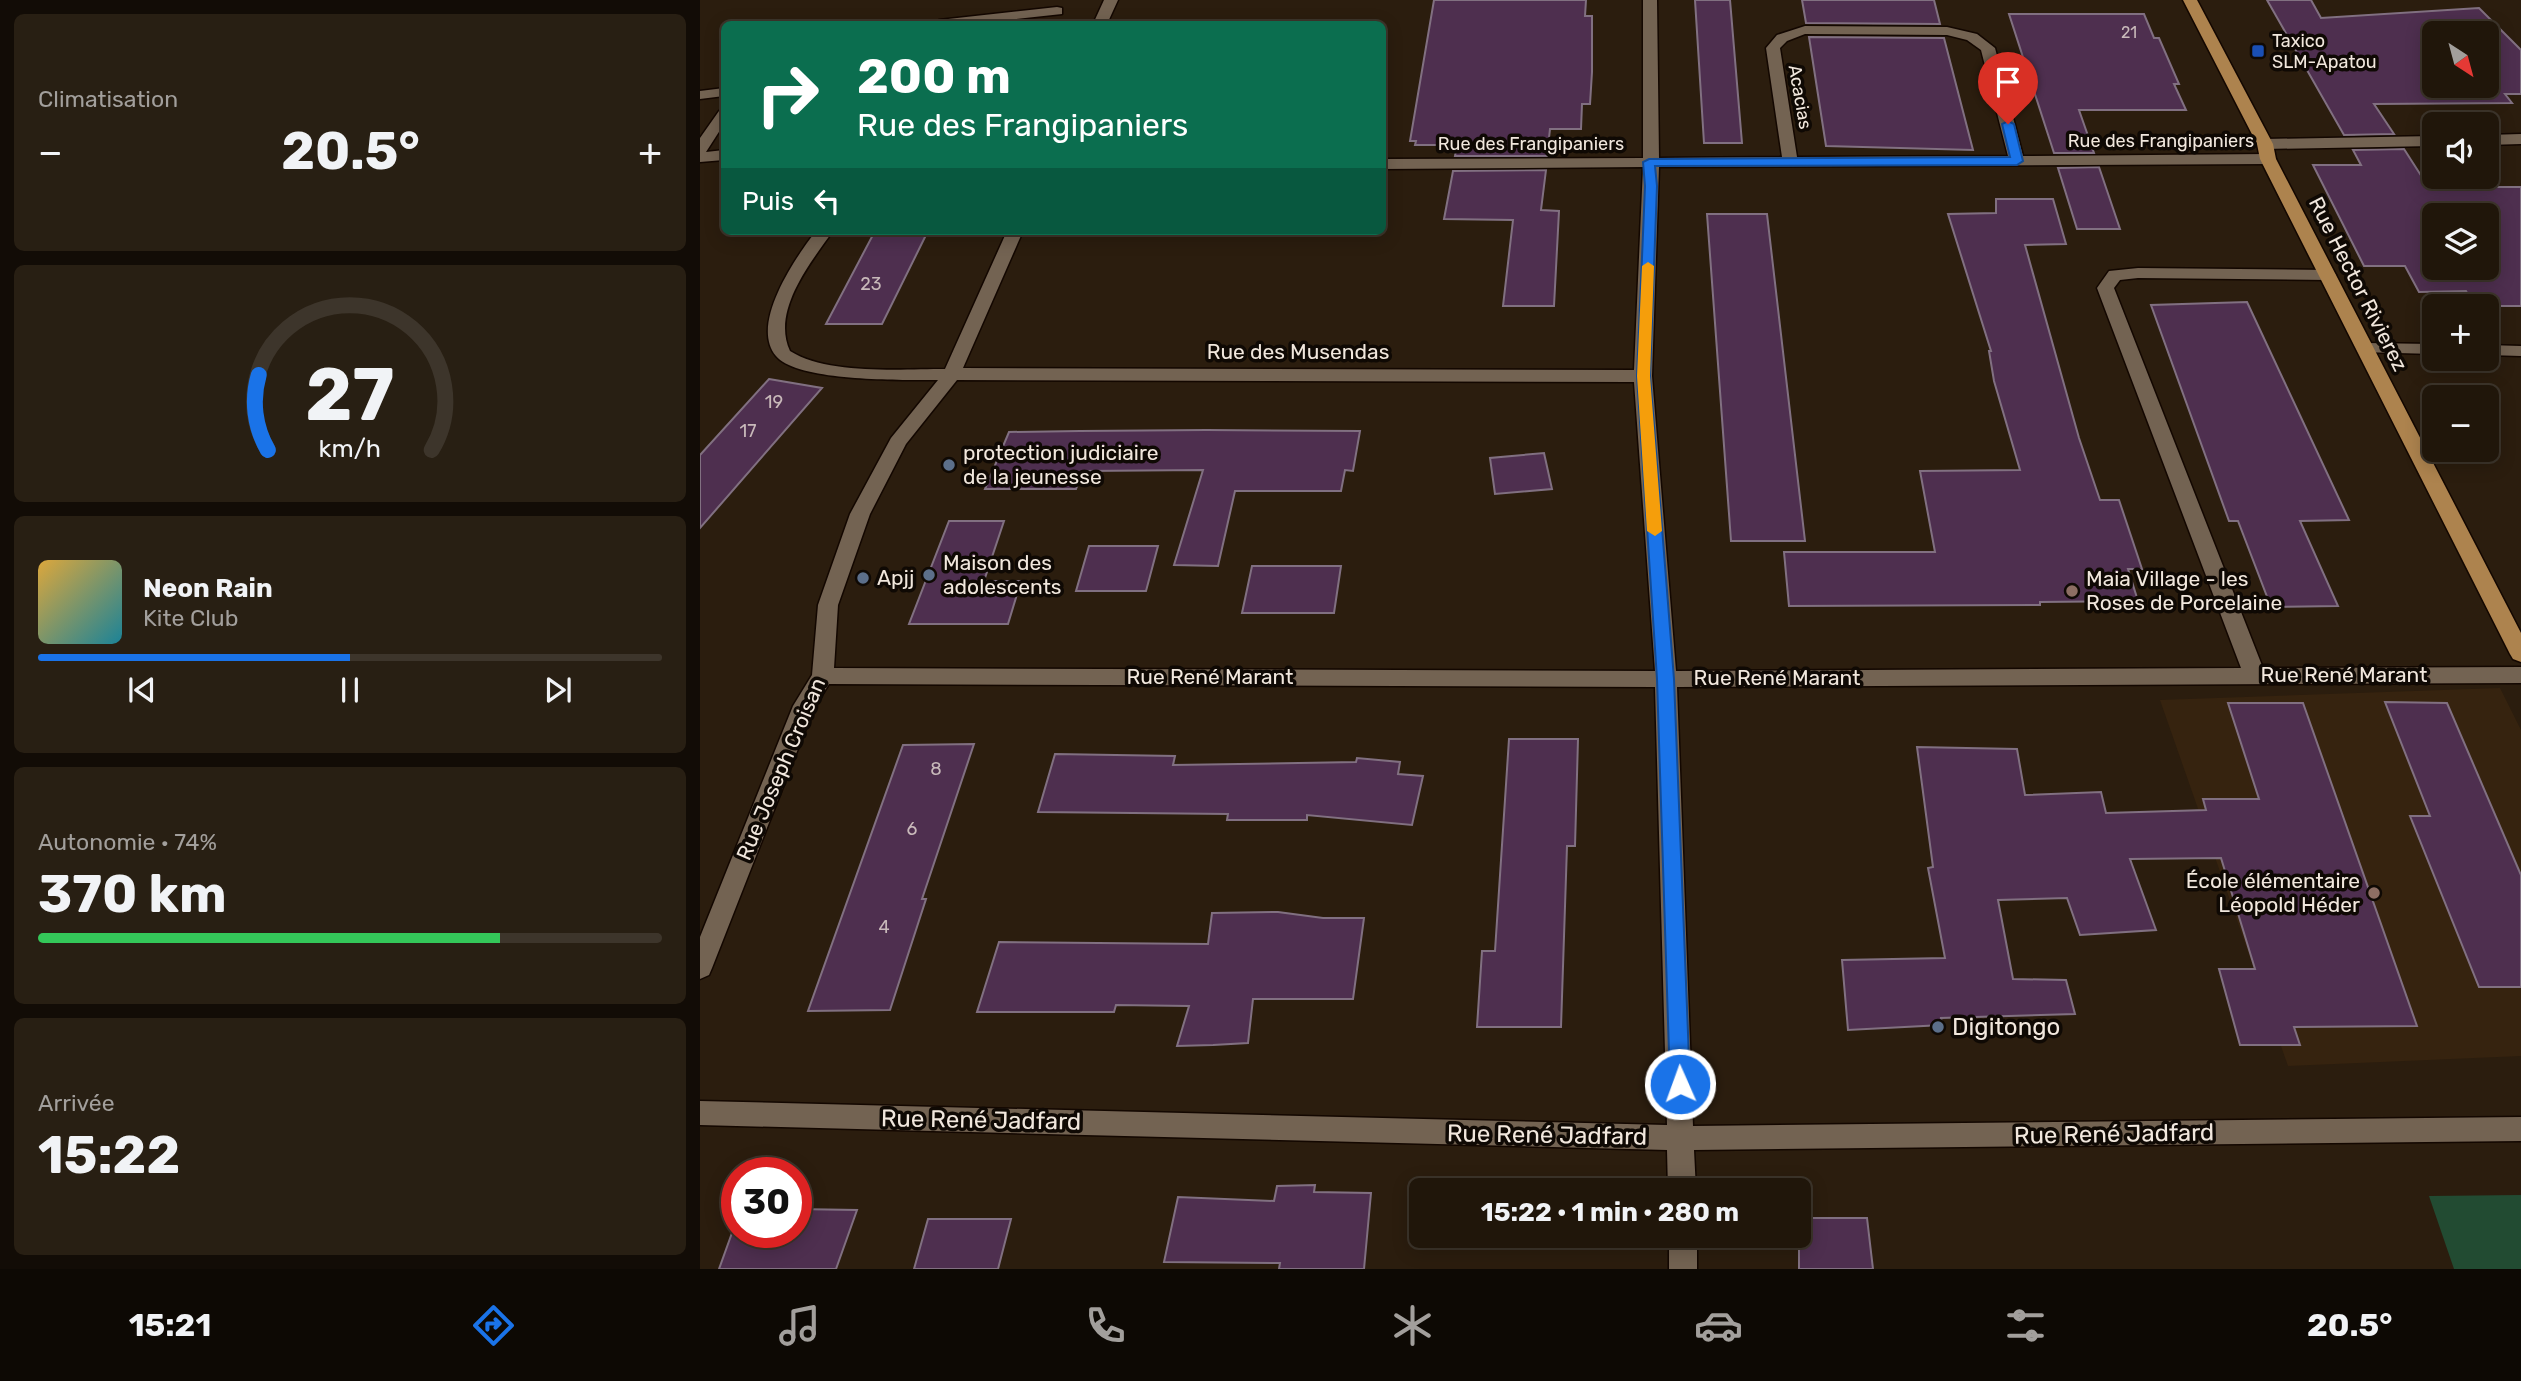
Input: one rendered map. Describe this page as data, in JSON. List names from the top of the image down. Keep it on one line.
{"streets":{"main road":["Rue Hector Rivierez"],"street":["Acacias","Rue des Frangipaniers","Rue des Musendas","Rue René Marant","Rue Joseph Croisan","Rue René Jadfard"]},"crossings":[["Acacias","Rue des Frangipaniers"],["Rue des Frangipaniers","Rue Hector Rivierez"],["Rue des Musendas","Rue Joseph Croisan"],["Rue René Marant","Rue Joseph Croisan"]],"places":{"transit":["Taxico SLM-Apatou"],"other":["protection judiciaire de la jeunesse","Maison des adolescents","Apjj","Maia Village - les Roses de Porcelaine","École élémentaire Léopold Héder","Digitongo"]},"house_numbers":["21","23","19","17","8","6","4"],"north":"bottom right","page":{"tile":["Climatisation",["Autonomie · 74%","370 km"],["Arrivée","15:22"]],"map_buttons":["+","−"],"turn":["200 m","Rue des Frangipaniers"],"heat":["−","20.5°","+"],"then":"Puis","song":["Neon Rain","Kite Club"],"limit":"30","trip":"15:22 · 1 min · 280 m","tabs":["15:21","20.5°"],"gauge":["27","km/h"]}}
